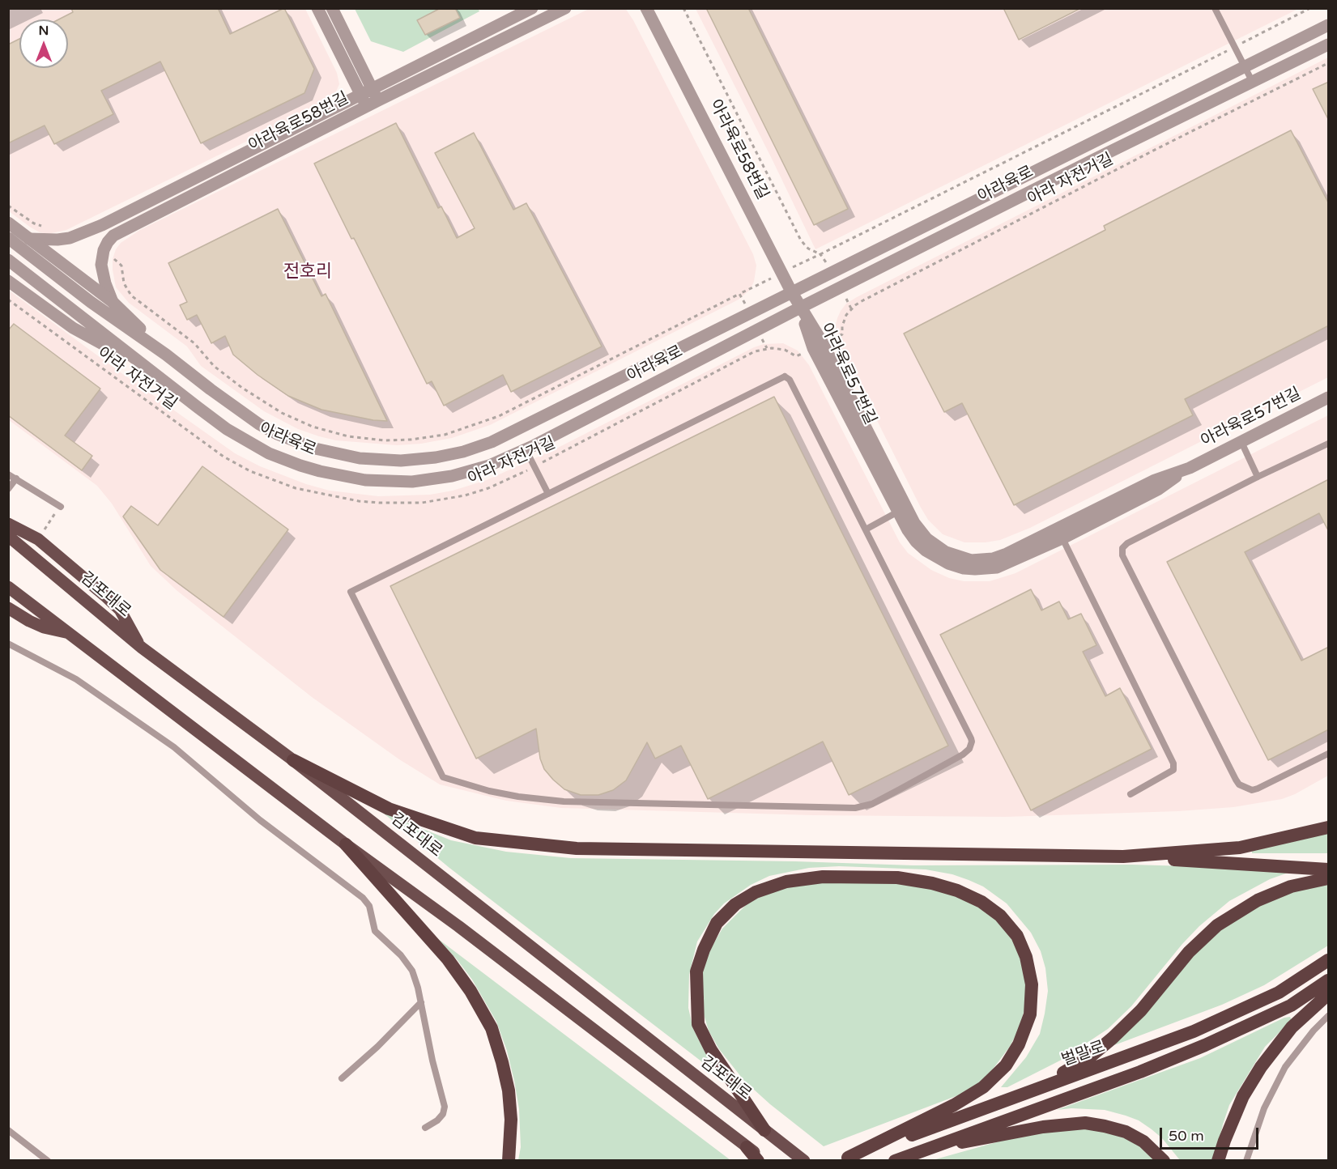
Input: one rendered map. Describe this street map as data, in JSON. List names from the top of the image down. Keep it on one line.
{"streets":{"highway":["벌말로"],"main road":["김포대로"],"street":["아라육로58번길","아라육로","아라육로57번길"],"path":["아라 자전거길"]},"crossings":[["아라육로58번길","아라육로"],["아라육로58번길","아라육로57번길"],["아라육로","아라육로57번길"]],"districts":["전호리"],"scale_bar":"50 m","north":"top"}
